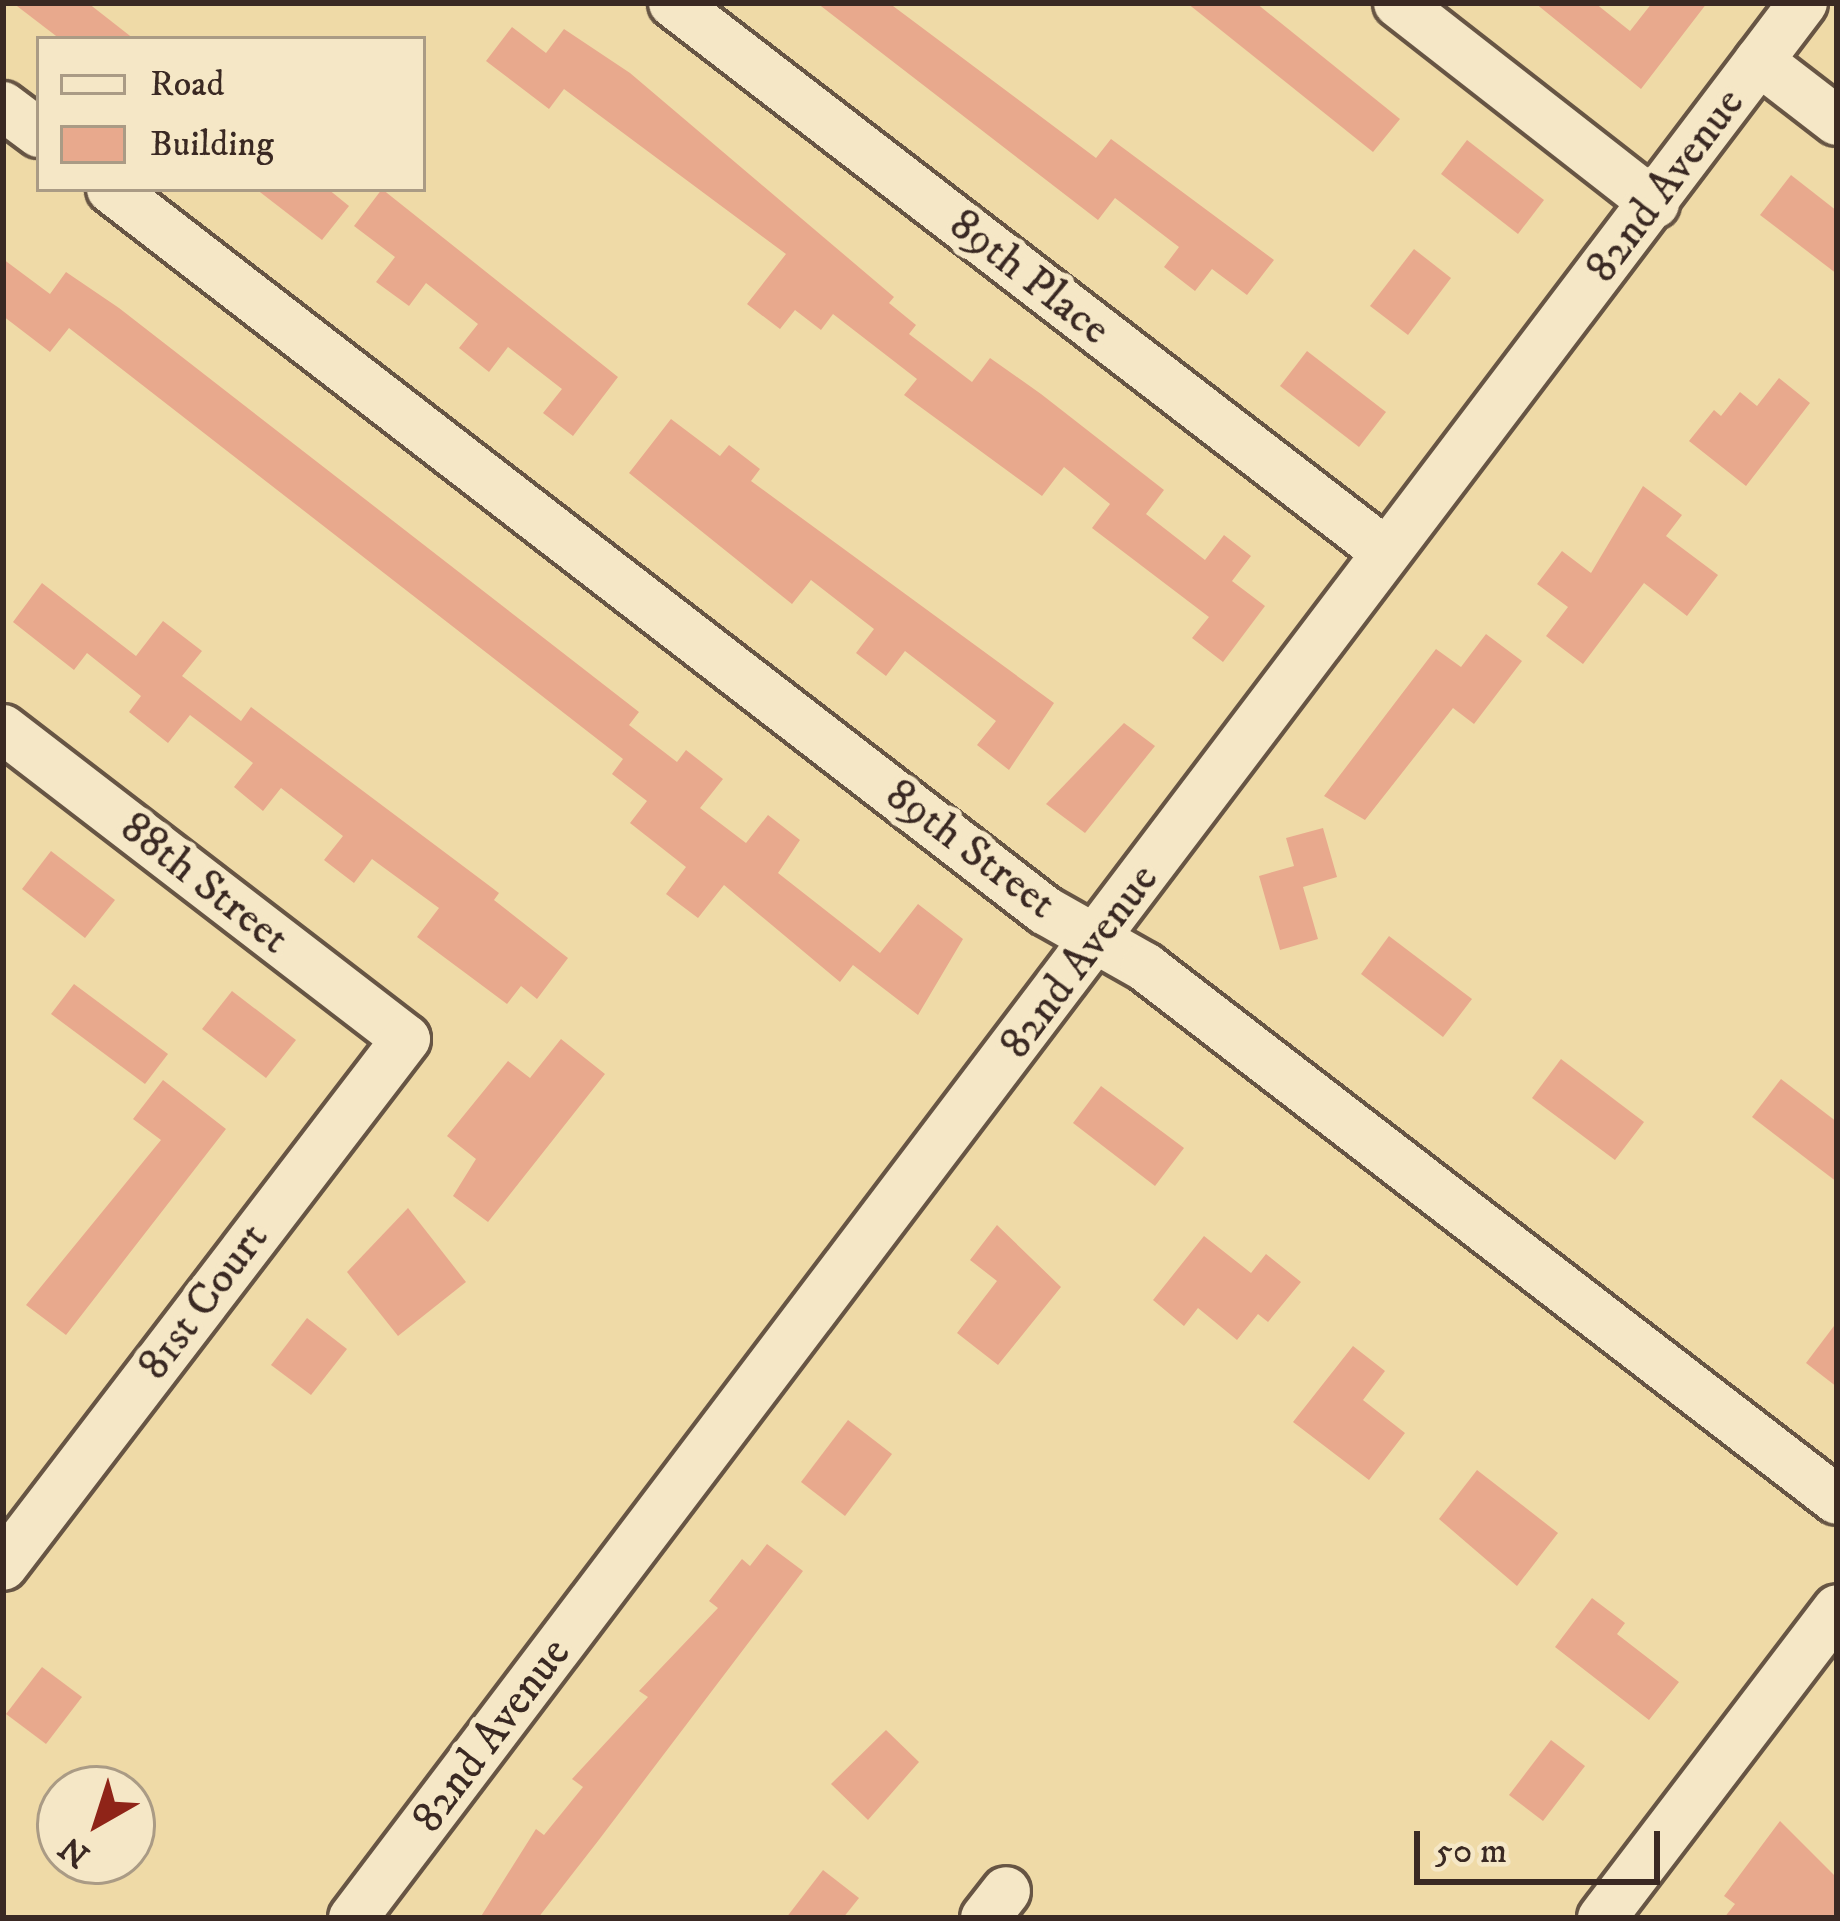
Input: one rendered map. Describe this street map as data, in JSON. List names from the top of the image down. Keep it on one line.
{"streets":{"street":["82nd Avenue","89th Place","89th Street","88th Street","81st Court"]},"crossings":[["82nd Avenue","89th Place"],["82nd Avenue","89th Street"],["88th Street","81st Court"]],"legend":["Road","Building"],"scale_bar":"50 m","north":"bottom left"}
